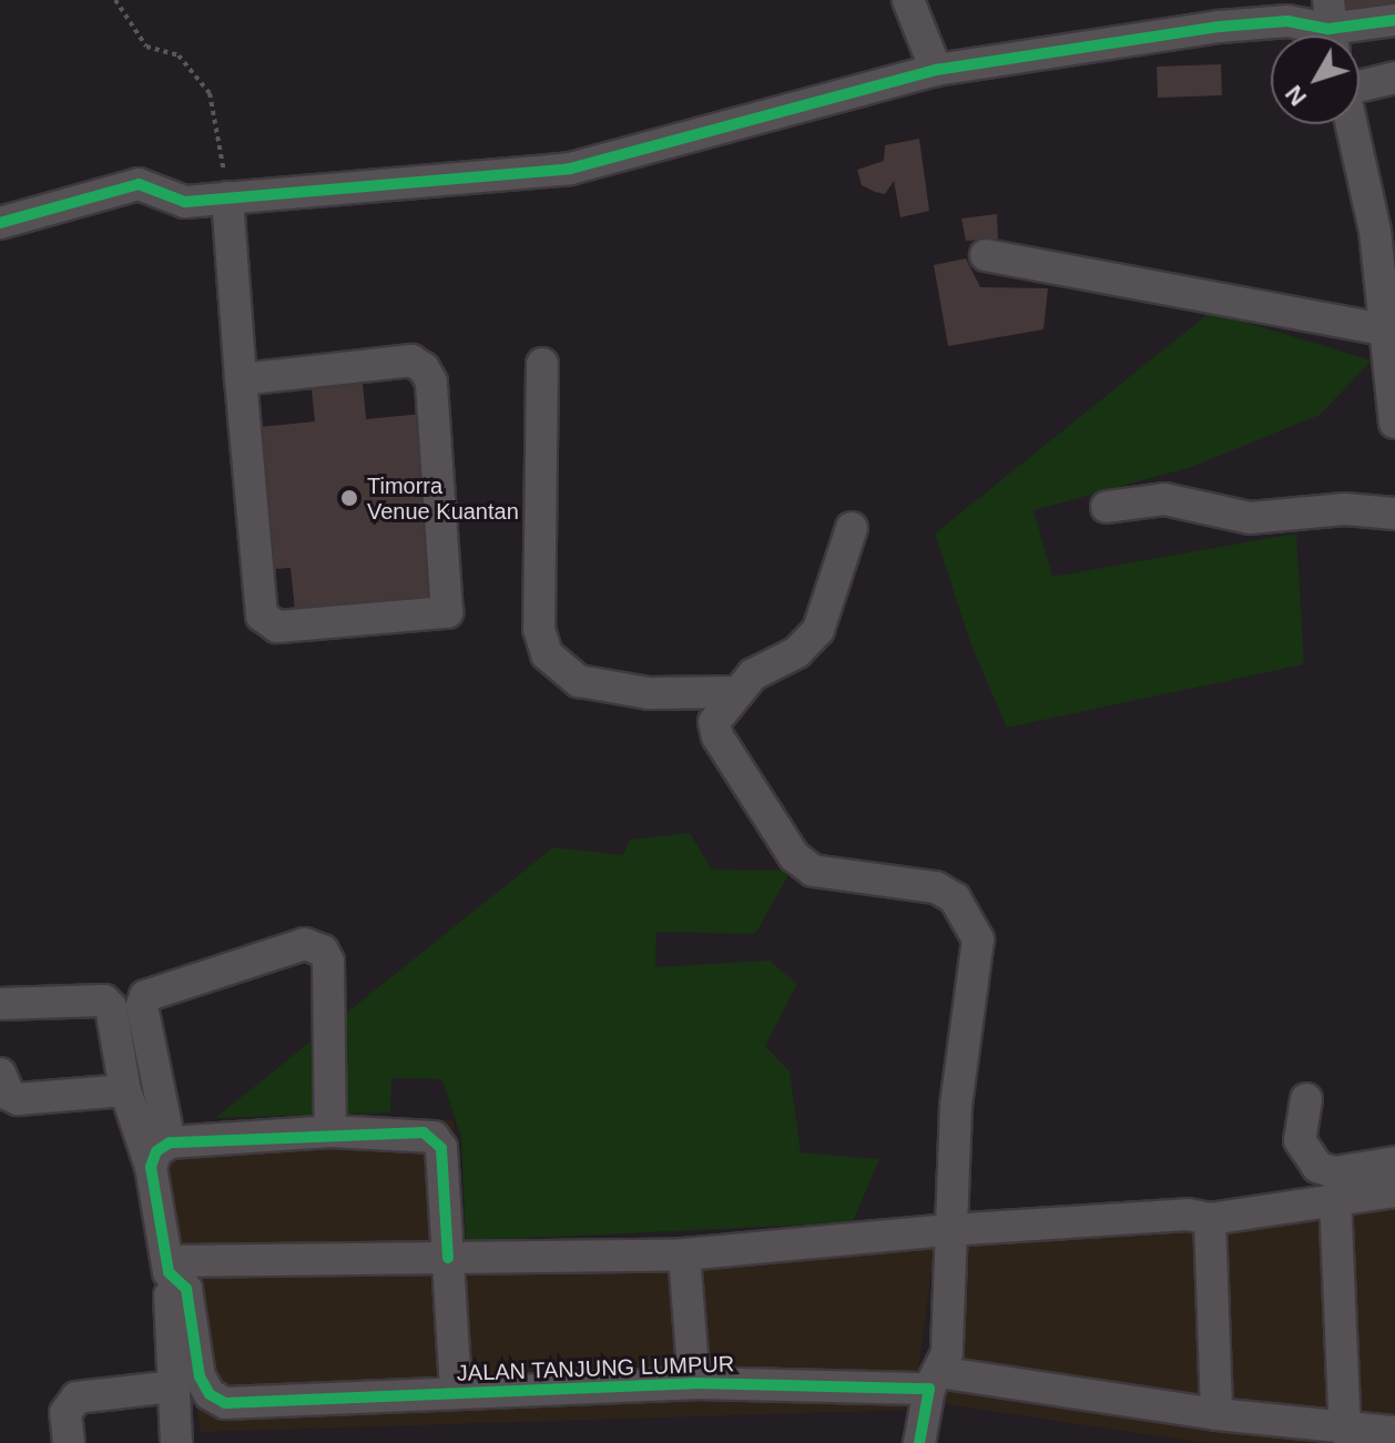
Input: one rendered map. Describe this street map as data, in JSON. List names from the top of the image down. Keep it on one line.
{"streets":{"street":["JALAN TANJUNG LUMPUR"]},"places":["Timorra Venue Kuantan"],"north":"bottom left"}
